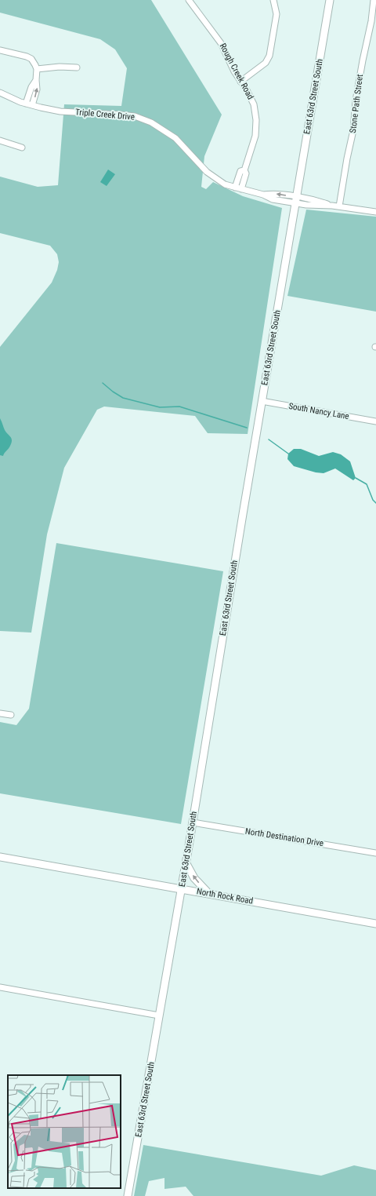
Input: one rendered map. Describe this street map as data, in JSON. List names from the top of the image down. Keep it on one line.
{"streets":{"main road":["East 63rd Street South","North Rock Road"],"street":["Rough Creek Road","Stone Path Street","Triple Creek Drive","South Nancy Lane","North Destination Drive"]},"crossings":[["Rough Creek Road","Triple Creek Drive"],["East 63rd Street South","Triple Creek Drive"],["East 63rd Street South","South Nancy Lane"],["East 63rd Street South","North Destination Drive"],["East 63rd Street South","North Rock Road"],["Stone Path Street","Triple Creek Drive"]]}
